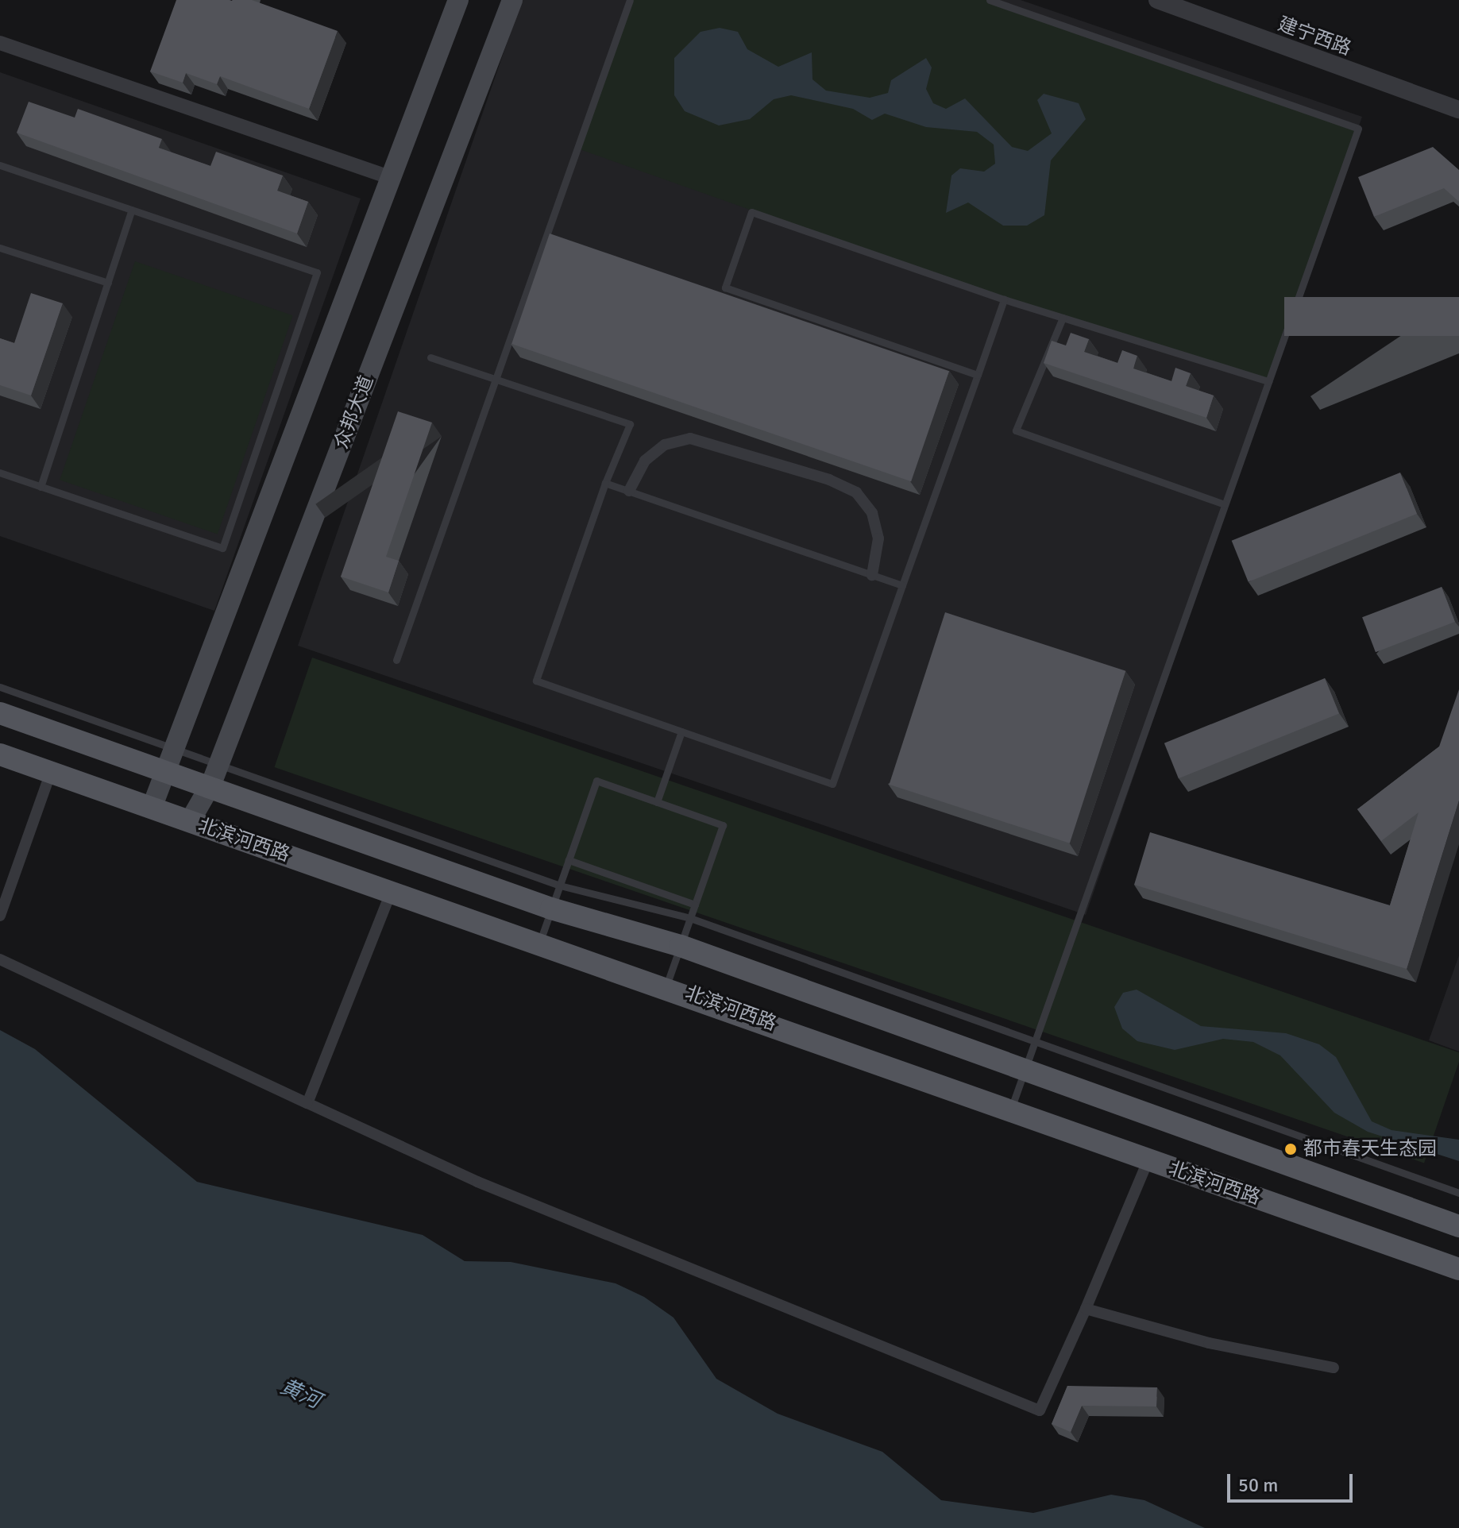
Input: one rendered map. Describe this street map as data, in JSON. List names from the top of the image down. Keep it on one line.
{"streets":{"main road":["众邦大道","北滨河西路"],"street":["建宁西路"]},"crossings":[["众邦大道","北滨河西路"]],"water":["黄河"],"places":["都市春天生态园"],"scale_bar":"50 m"}
